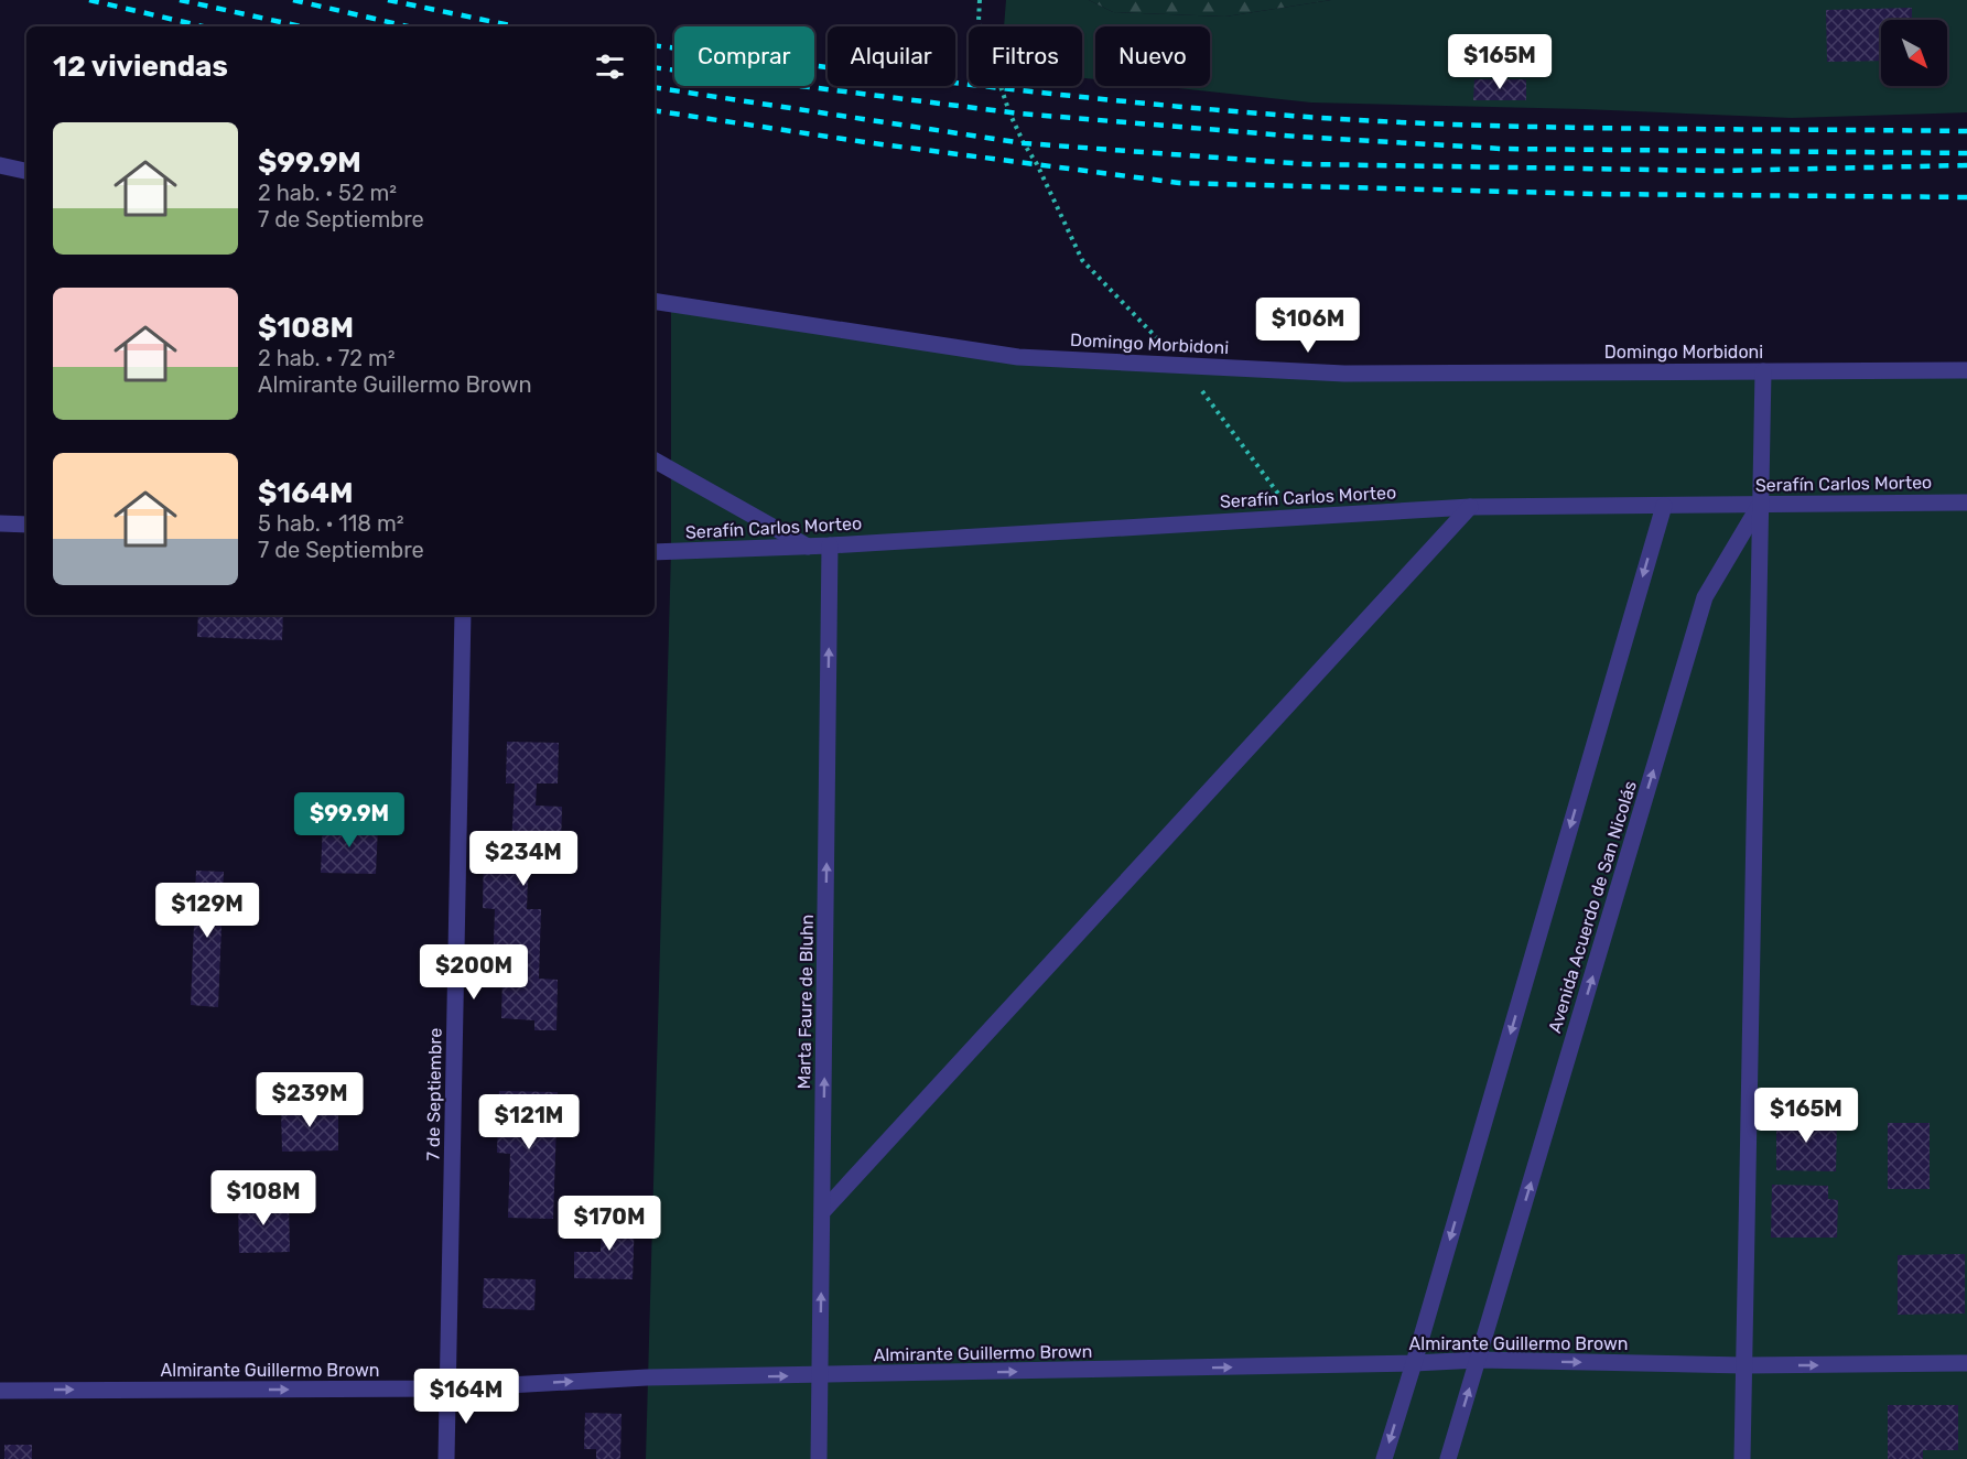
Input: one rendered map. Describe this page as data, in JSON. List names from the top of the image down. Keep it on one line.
{"streets":{"street":["Domingo Morbidoni","Serafín Carlos Morteo","Avenida Acuerdo de San Nicolás","Marta Faure de Bluhn","7 de Septiembre","Almirante Guillermo Brown"]},"crossings":[["Domingo Morbidoni","Avenida Acuerdo de San Nicolás"],["Serafín Carlos Morteo","Avenida Acuerdo de San Nicolás"],["Serafín Carlos Morteo","Marta Faure de Bluhn"],["Avenida Acuerdo de San Nicolás","Almirante Guillermo Brown"],["Marta Faure de Bluhn","Almirante Guillermo Brown"],["7 de Septiembre","Almirante Guillermo Brown"]],"one_way":["Marta Faure de Bluhn","Almirante Guillermo Brown"],"north":"bottom right","page":{"chip":["Comprar","Alquilar","Filtros","Nuevo"],"heading":"12 viviendas","price":["$165M","$106M","$99.9M","$234M","$129M","$200M","$239M","$165M","$121M","$108M","$170M","$164M"],"list":[{"name":"$99.9M","note":"2 hab. · 52 m² · 7 de Septiembre"},{"name":"$108M","note":"2 hab. · 72 m² · Almirante Guillermo Brown"},{"name":"$164M","note":"5 hab. · 118 m² · 7 de Septiembre"}]}}
